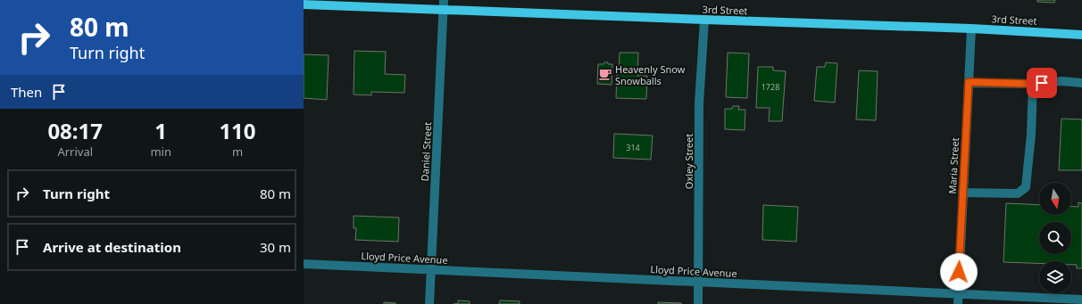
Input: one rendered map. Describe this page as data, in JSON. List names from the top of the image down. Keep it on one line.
{"streets":{"main road":["3rd Street"],"street":["Daniel Street","Oxley Street","Maria Street","Lloyd Price Avenue"]},"crossings":[["3rd Street","Daniel Street"],["3rd Street","Oxley Street"],["3rd Street","Maria Street"],["Daniel Street","Lloyd Price Avenue"],["Oxley Street","Lloyd Price Avenue"],["Maria Street","Lloyd Price Avenue"]],"places":{"cafe":["Heavenly Snow Snowballs"]},"house_numbers":["1728","314"],"north":"bottom","page":{"turn":["80 m","Turn right"],"then":"Then","eta":["08:17","Arrival","1","min","110","m"],"list":[{"name":"Turn right","value":"80 m"},{"name":"Arrive at destination","value":"30 m"}]}}
